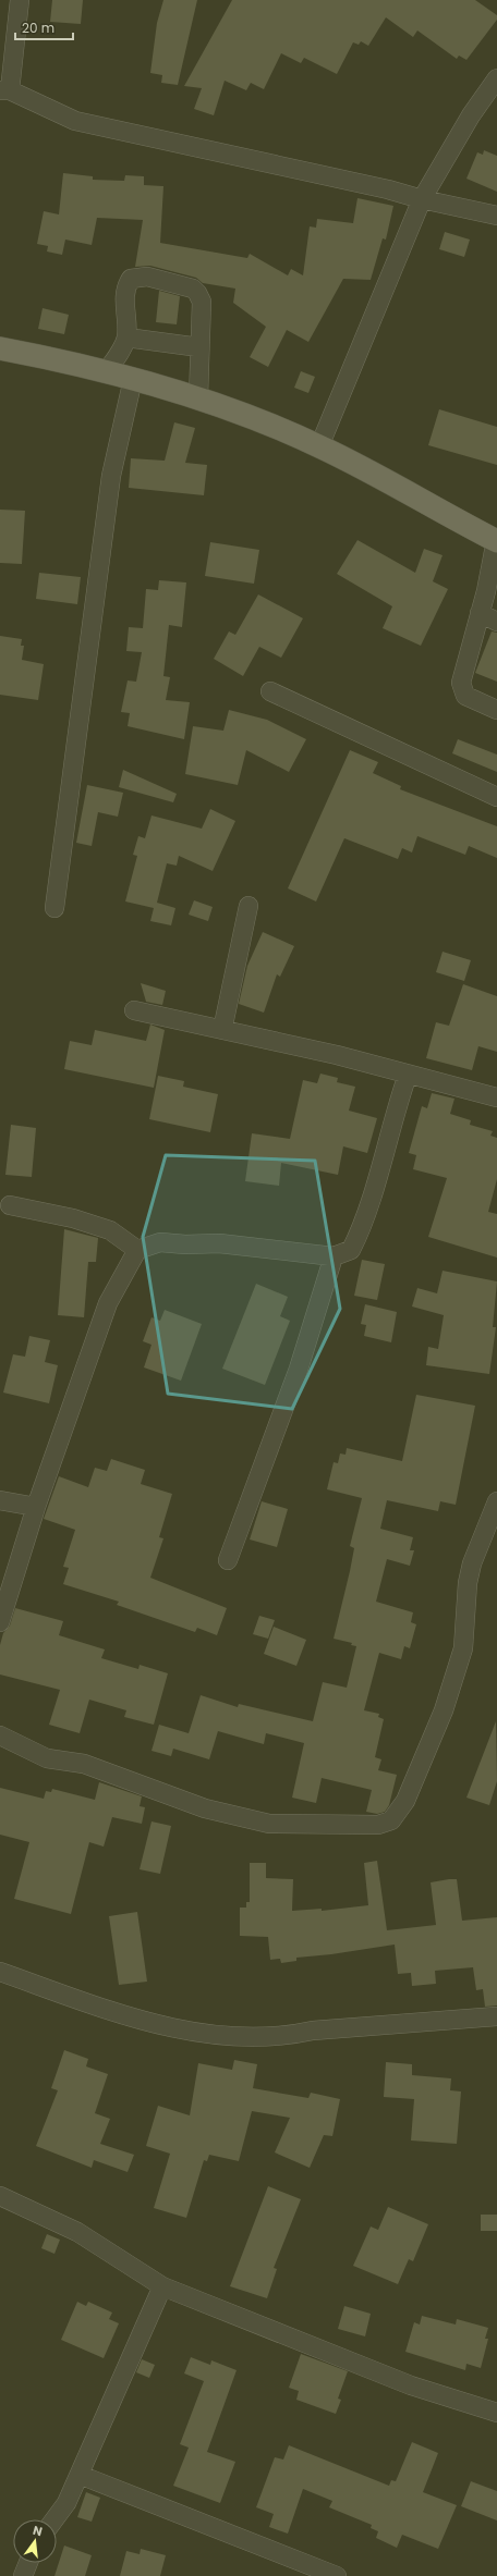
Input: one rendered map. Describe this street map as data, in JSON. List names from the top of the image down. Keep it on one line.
{"scale_bar":"20 m","north":"top"}
